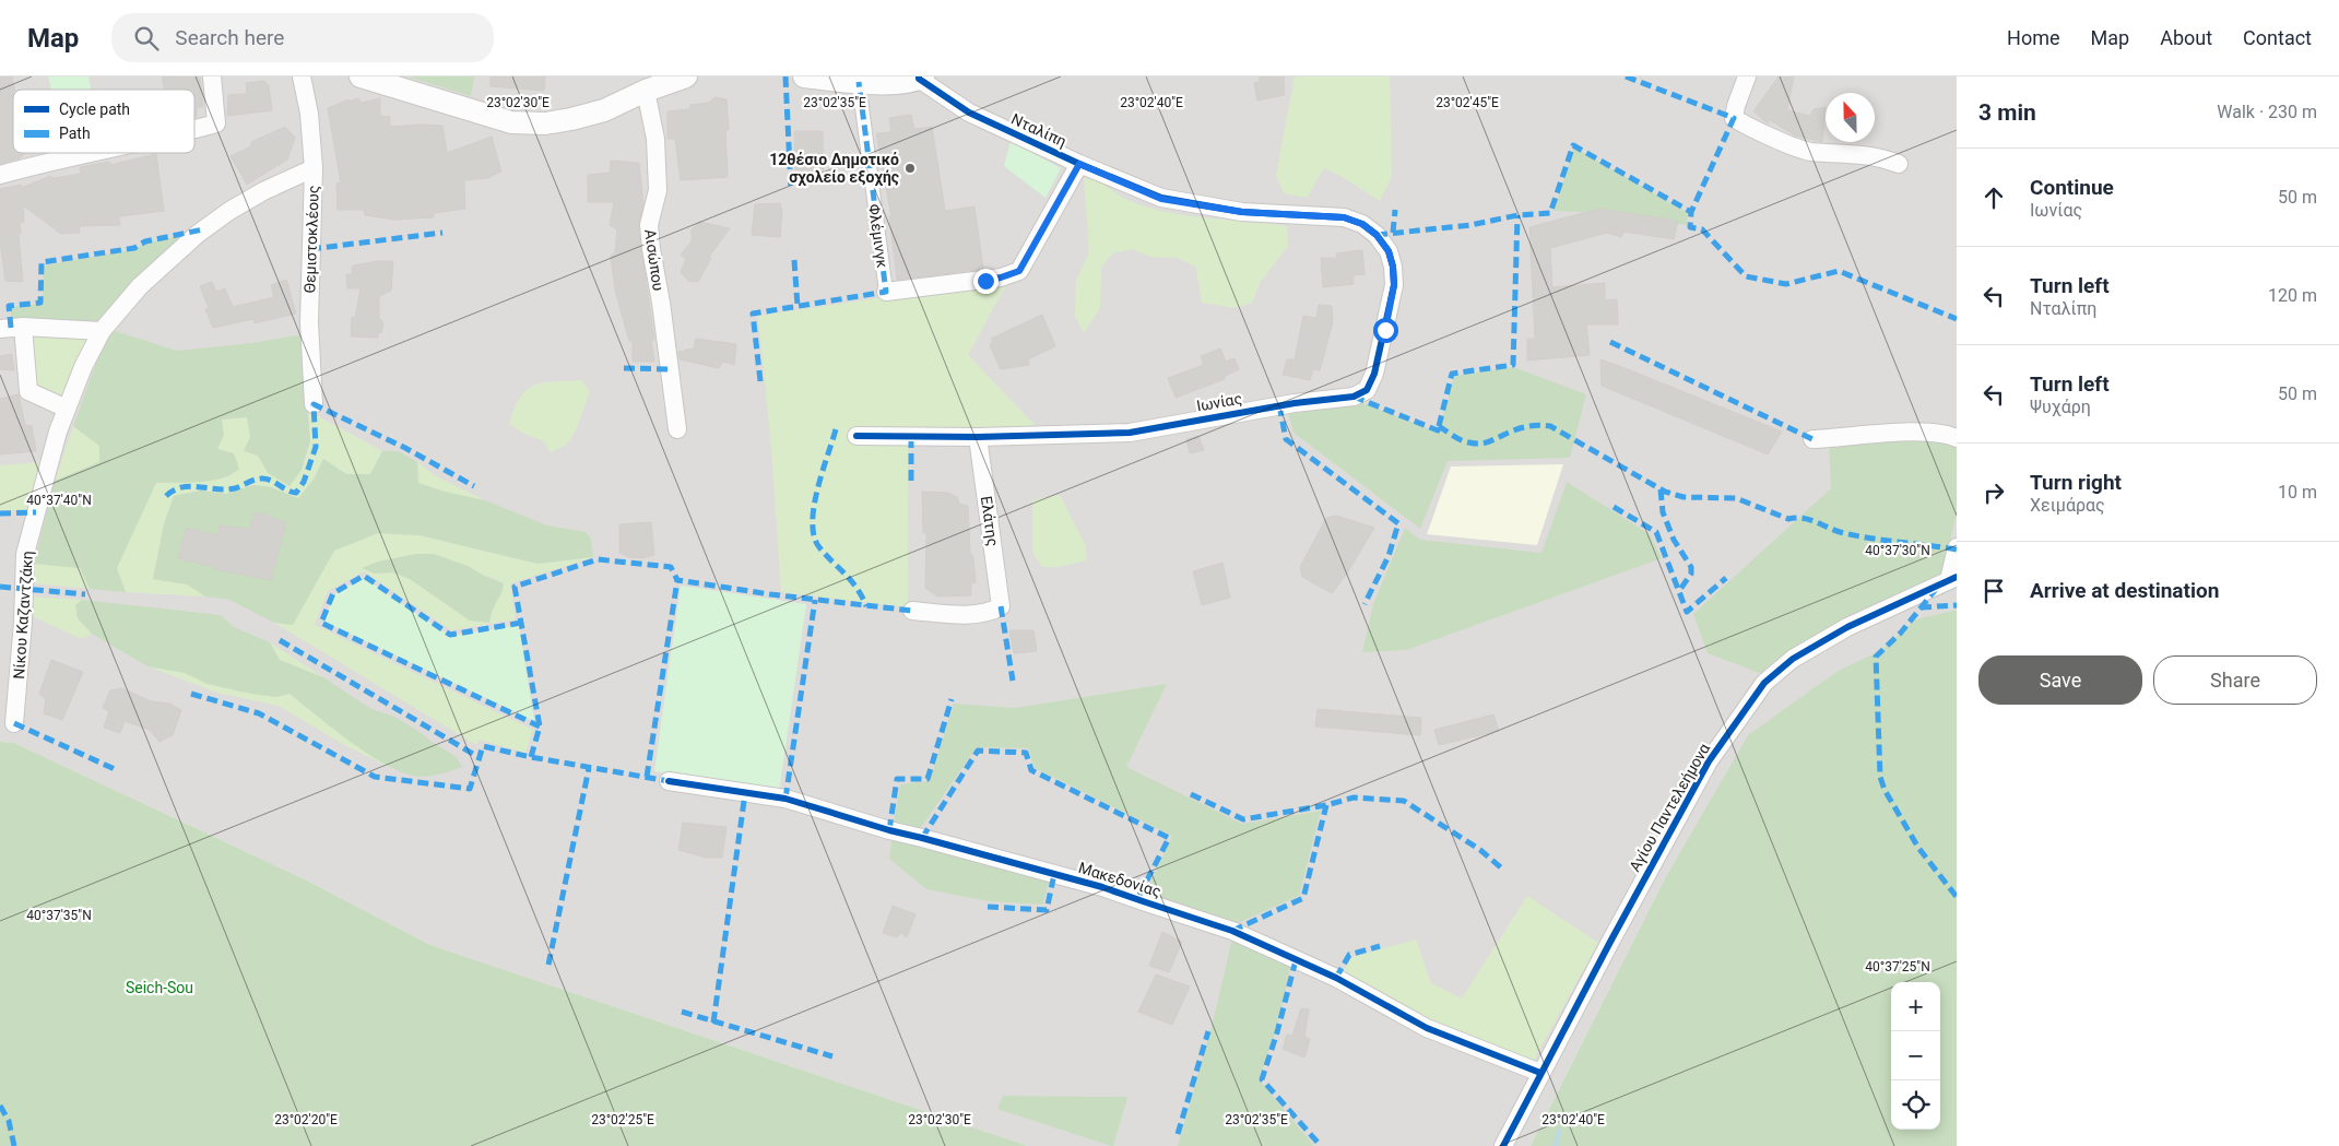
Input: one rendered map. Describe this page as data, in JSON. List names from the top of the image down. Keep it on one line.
{"streets":{"street":["Νταλίπη","Φλέμινγκ","Θεμιστοκλέους","Αισώπου","Ιωνίας","Ελάτης","Νίκου Καζαντζάκη","Αγίου Παντελεήμονα","Μακεδονίας"]},"crossings":[["Νταλίπη","Ιωνίας"],["Θεμιστοκλέους","Νίκου Καζαντζάκη"],["Ιωνίας","Ελάτης"],["Αγίου Παντελεήμονα","Μακεδονίας"]],"parks":["Seich-Sou"],"places":["12θέσιο Δημοτικό σχολείο εξοχής"],"legend":["Cycle path","Path"],"north":"top","page":{"header":"Map","search":"Search here","nav":["Home","Map","About","Contact"],"heading":["3 min","Walk · 230 m"],"list":[["Continue","Ιωνίας","50 m"],["Turn left","Νταλίπη","120 m"],["Turn left","Ψυχάρη","50 m"],["Turn right","Χειμάρας","10 m"],"Arrive at destination"],"buttons":["Save","Share"],"map_buttons":["+","−"]},"coordinates":["23°02'30\"E","23°02'35\"E","23°02'40\"E","23°02'45\"E","40°37'40\"N","40°37'30\"N","40°37'35\"N","40°37'25\"N","23°02'20\"E","23°02'25\"E"]}
